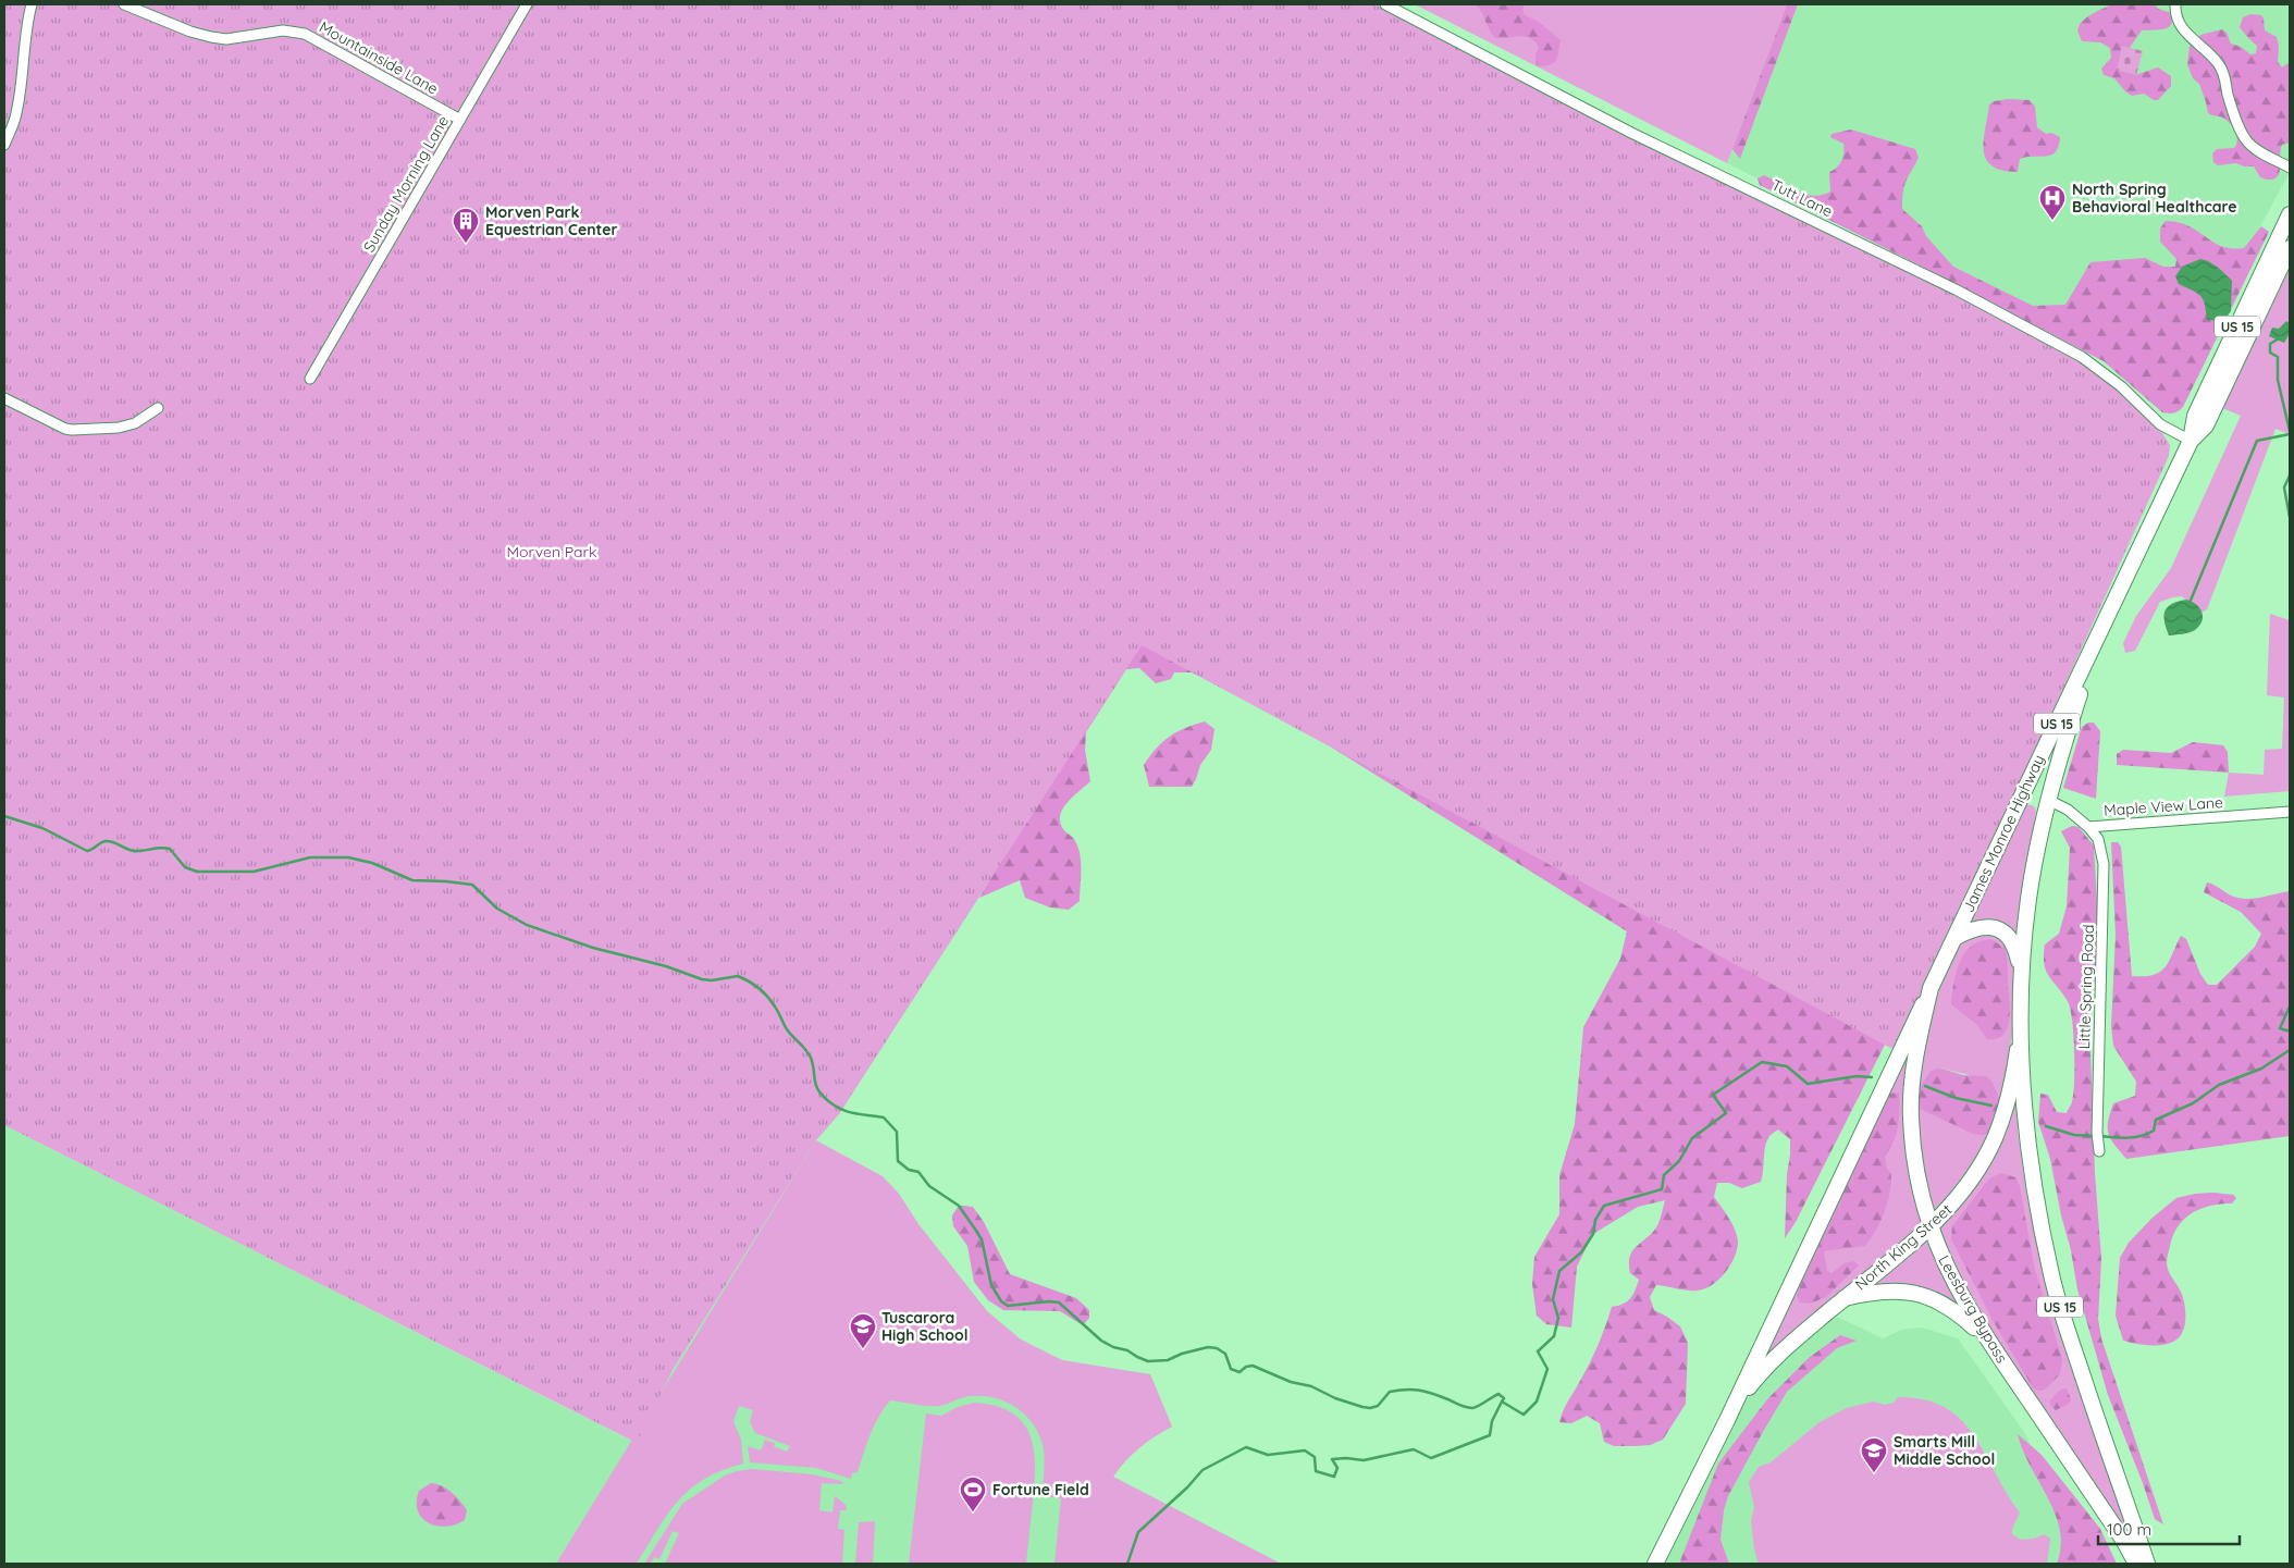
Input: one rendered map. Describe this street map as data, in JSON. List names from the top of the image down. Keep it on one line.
{"streets":{"main road":["US 15","James Monroe Highway","North King Street","Leesburg Bypass"],"street":["Mountainside Lane","Sunday Morning Lane","Tutt Lane","Maple View Lane","Little Spring Road"]},"crossings":[["Mountainside Lane","Sunday Morning Lane"],["Tutt Lane","James Monroe Highway"],["US 15","James Monroe Highway"],["US 15","North King Street"],["Maple View Lane","James Monroe Highway"],["Maple View Lane","Little Spring Road"],["James Monroe Highway","North King Street"],["James Monroe Highway","Leesburg Bypass"],["North King Street","Leesburg Bypass"]],"parks":["Morven Park"],"places":{"hospital":["North Spring Behavioral Healthcare"],"building":["Morven Park Equestrian Center"],"school or university":["Tuscarora High School","Smarts Mill Middle School"],"sports":["Fortune Field"]},"scale_bar":"100 m"}
